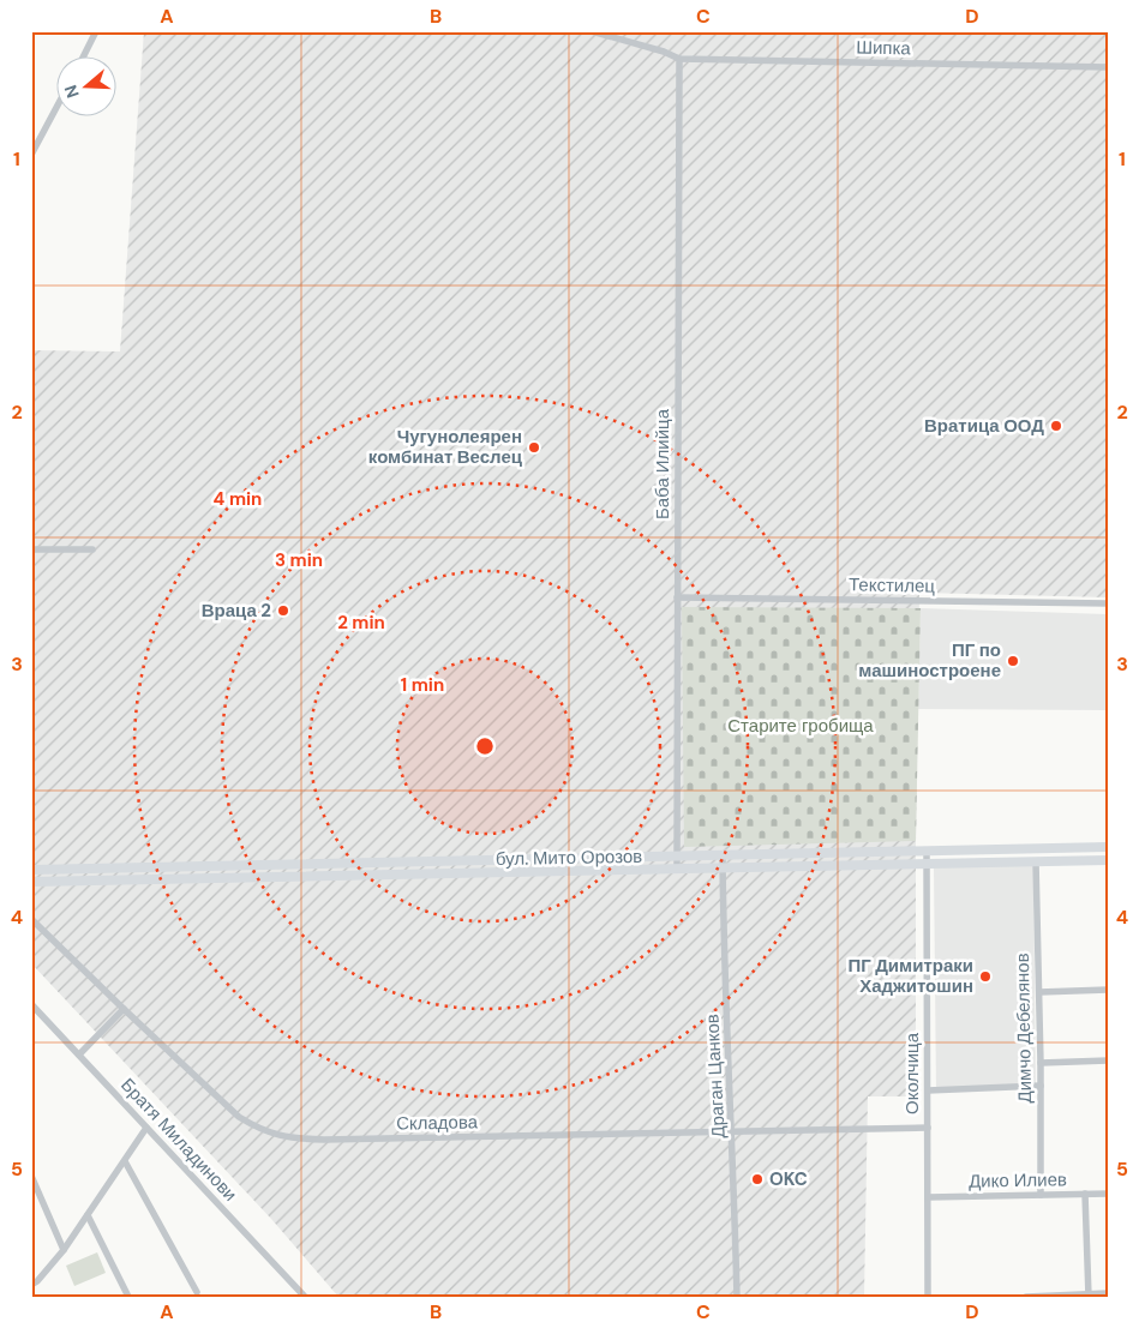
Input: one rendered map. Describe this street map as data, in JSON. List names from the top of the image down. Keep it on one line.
{"streets":{"main road":["бул. Мито Орозов"],"street":["Шипка","Баба Илийца","Текстилец","Димчо Дебелянов","Околчица","Драган Цанков","Складова","Братя Миладинови","Дико Илиев"]},"crossings":[["Шипка","Баба Илийца"],["Баба Илийца","Текстилец"],["Баба Илийца","бул. Мито Орозов"],["бул. Мито Орозов","Димчо Дебелянов"],["бул. Мито Орозов","Околчица"],["бул. Мито Орозов","Драган Цанков"],["Димчо Дебелянов","Дико Илиев"],["Околчица","Складова"],["Околчица","Дико Илиев"],["Драган Цанков","Складова"]],"parks":["Старите гробища"],"places":["Вратица ООД","Чугунолеярен комбинат Веслец","Враца 2","ПГ по машиностроене","ПГ Димитраки Хаджитошин","OKC"],"north":"left","grid":{"columns":["A","B","C","D"],"rows":["1","2","3","4","5"]},"rings":["4 min","3 min","2 min","1 min"]}
